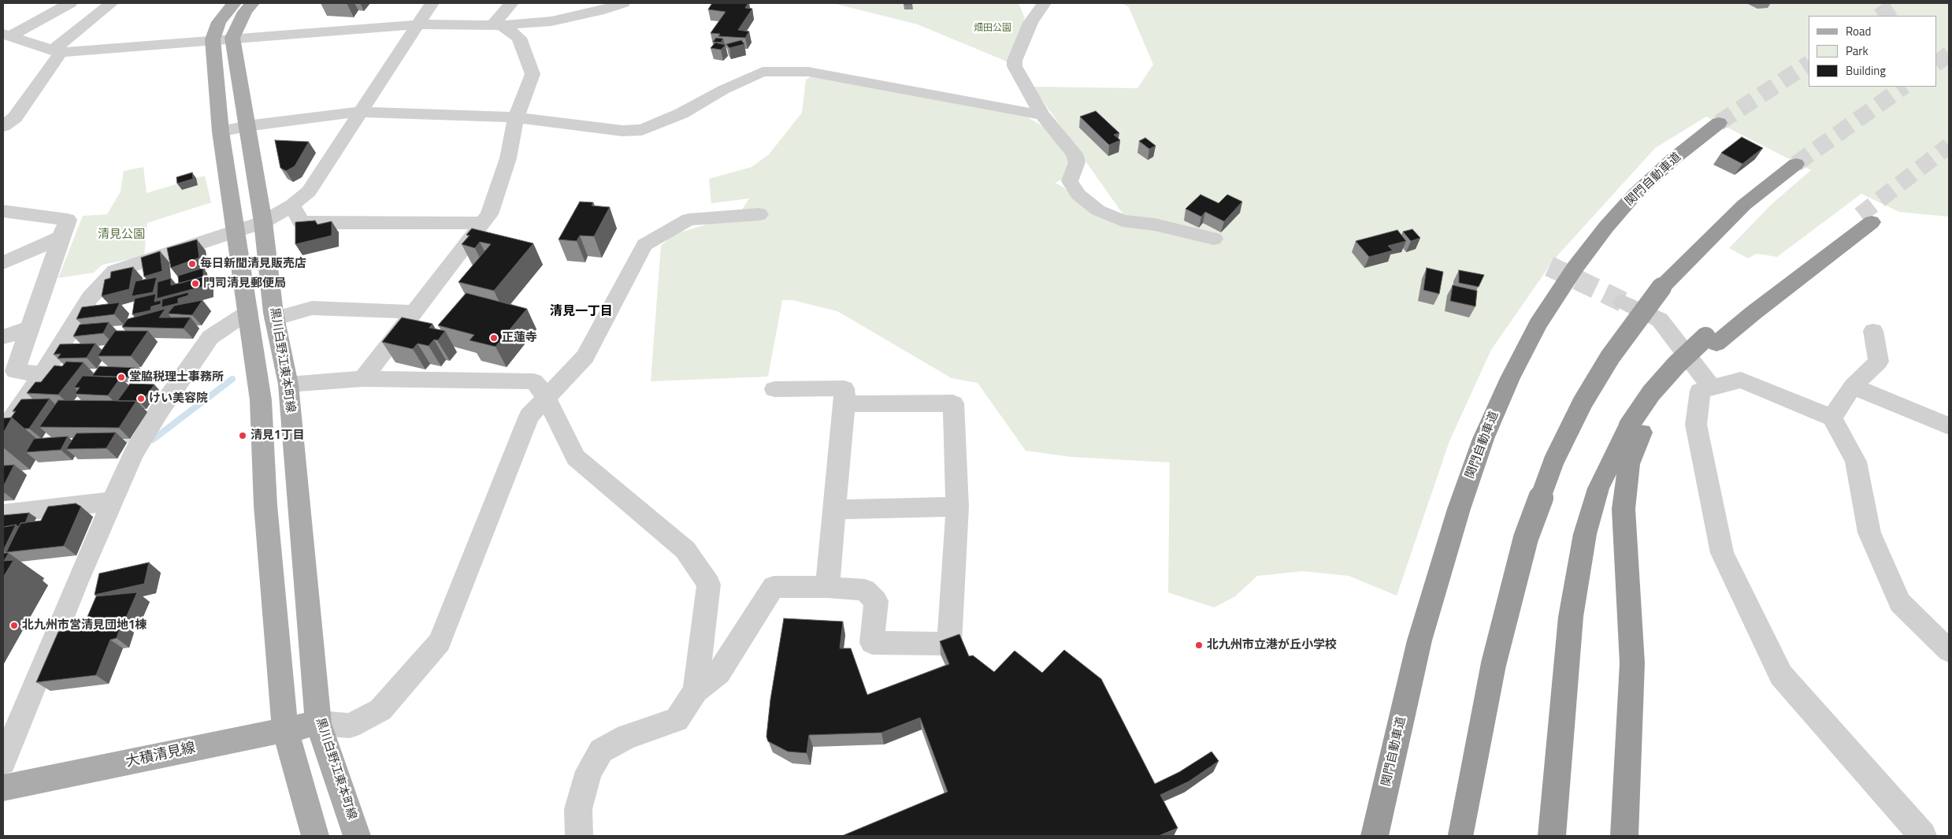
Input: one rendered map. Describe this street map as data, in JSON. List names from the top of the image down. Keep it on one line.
{"streets":{"highway":["関門自動車道"],"main road":["黒川白野江東本町線","大積清見線"]},"crossings":[["黒川白野江東本町線","大積清見線"]],"districts":["清見一丁目"],"parks":["畑田公園","清見公園"],"places":["毎日新聞清見販売店","門司清見郵便局","正蓮寺","堂脇税理士事務所","けい美容院","清見1丁目","北九州市営清見団地1棟","北九州市立港が丘小学校"],"legend":["Road","Park","Building"]}
